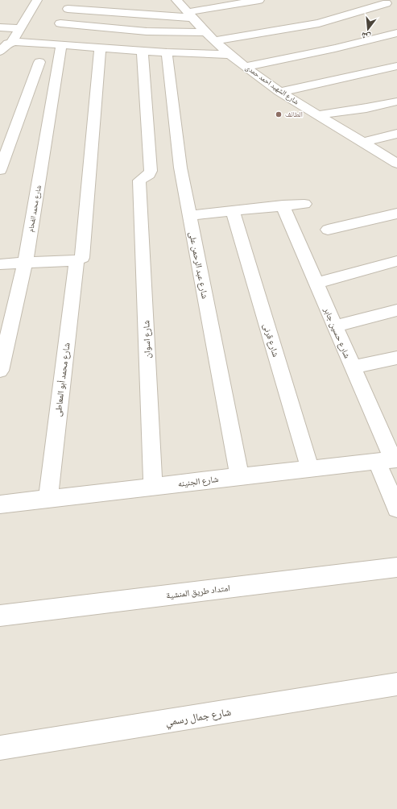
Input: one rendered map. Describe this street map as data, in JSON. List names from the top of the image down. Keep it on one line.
{"streets":{"street":["شارع الشهيد احمد حمدى","شارع محمد الفحام","شارع عبد الرحمن على","شارع حسين جابر","شارع اسوان","شارع قرنى","شارع محمد أبو المعاطى","شارع الجنينه","امتداد طريق المنشية","شارع جمال رسمي"]},"crossings":[["شارع عبد الرحمن على","شارع الجنينه"],["شارع حسين جابر","شارع الجنينه"],["شارع اسوان","شارع الجنينه"],["شارع قرنى","شارع الجنينه"],["شارع محمد أبو المعاطى","شارع الجنينه"]],"places":["الطائف"],"north":"bottom"}
